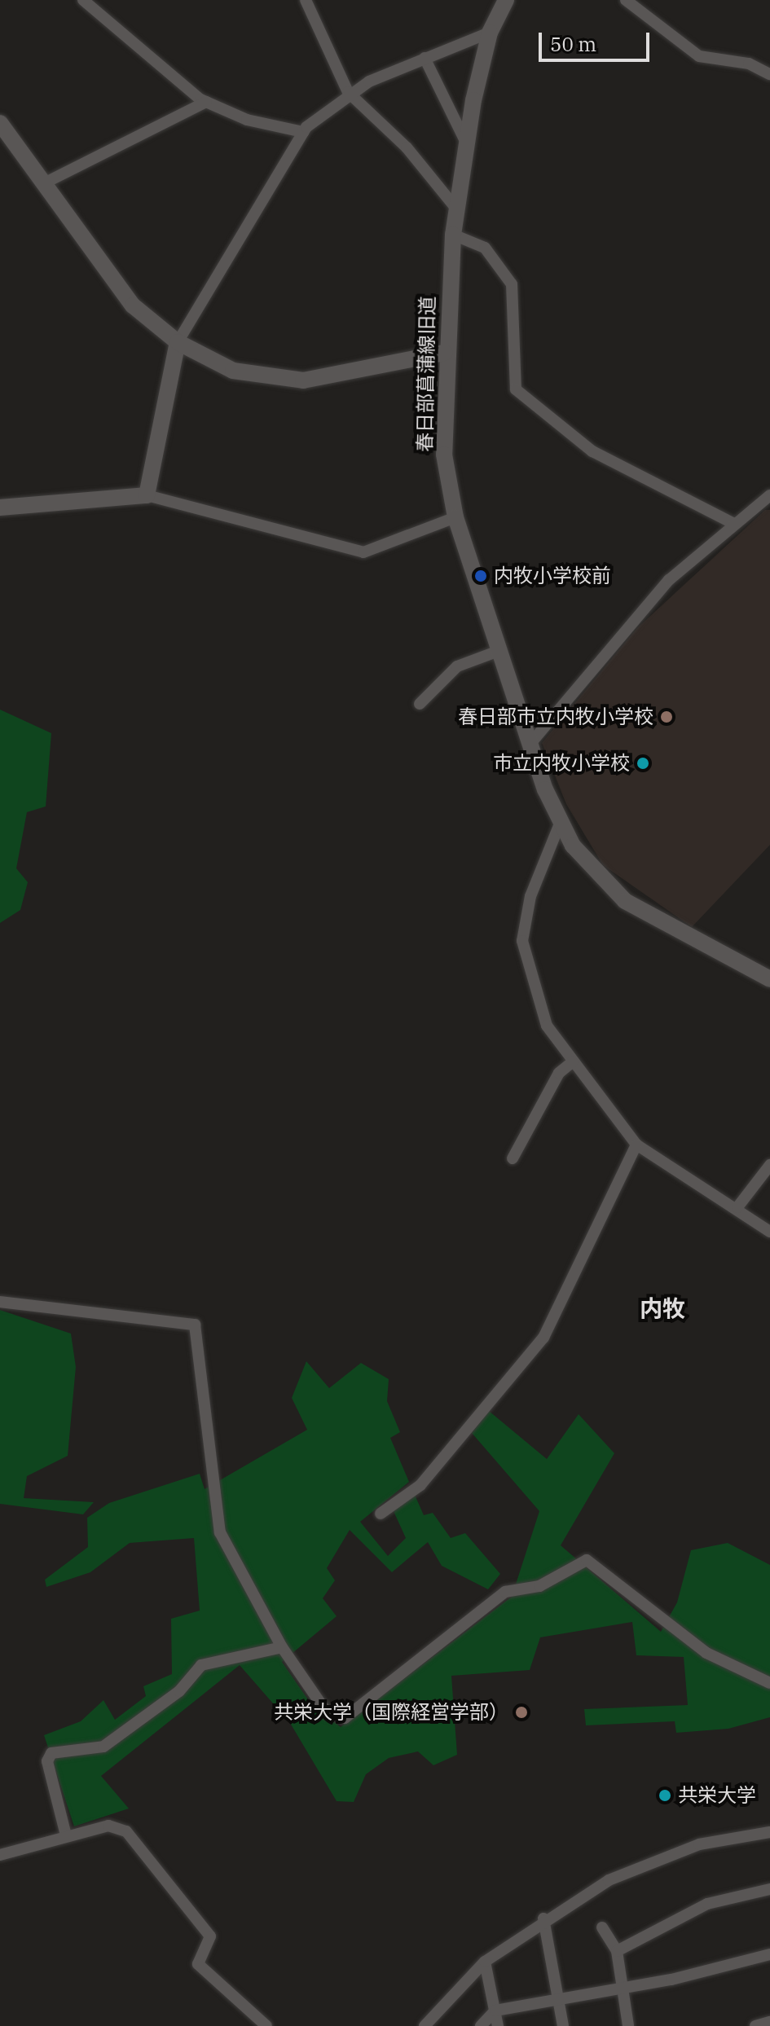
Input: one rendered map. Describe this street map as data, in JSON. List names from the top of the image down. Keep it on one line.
{"streets":{"street":["春日部菖蒲線旧道"]},"districts":["内牧"],"places":["内牧小学校前","春日部市立内牧小学校","市立内牧小学校","共栄大学（国際経営学部）","共栄大学"],"scale_bar":"50 m"}
